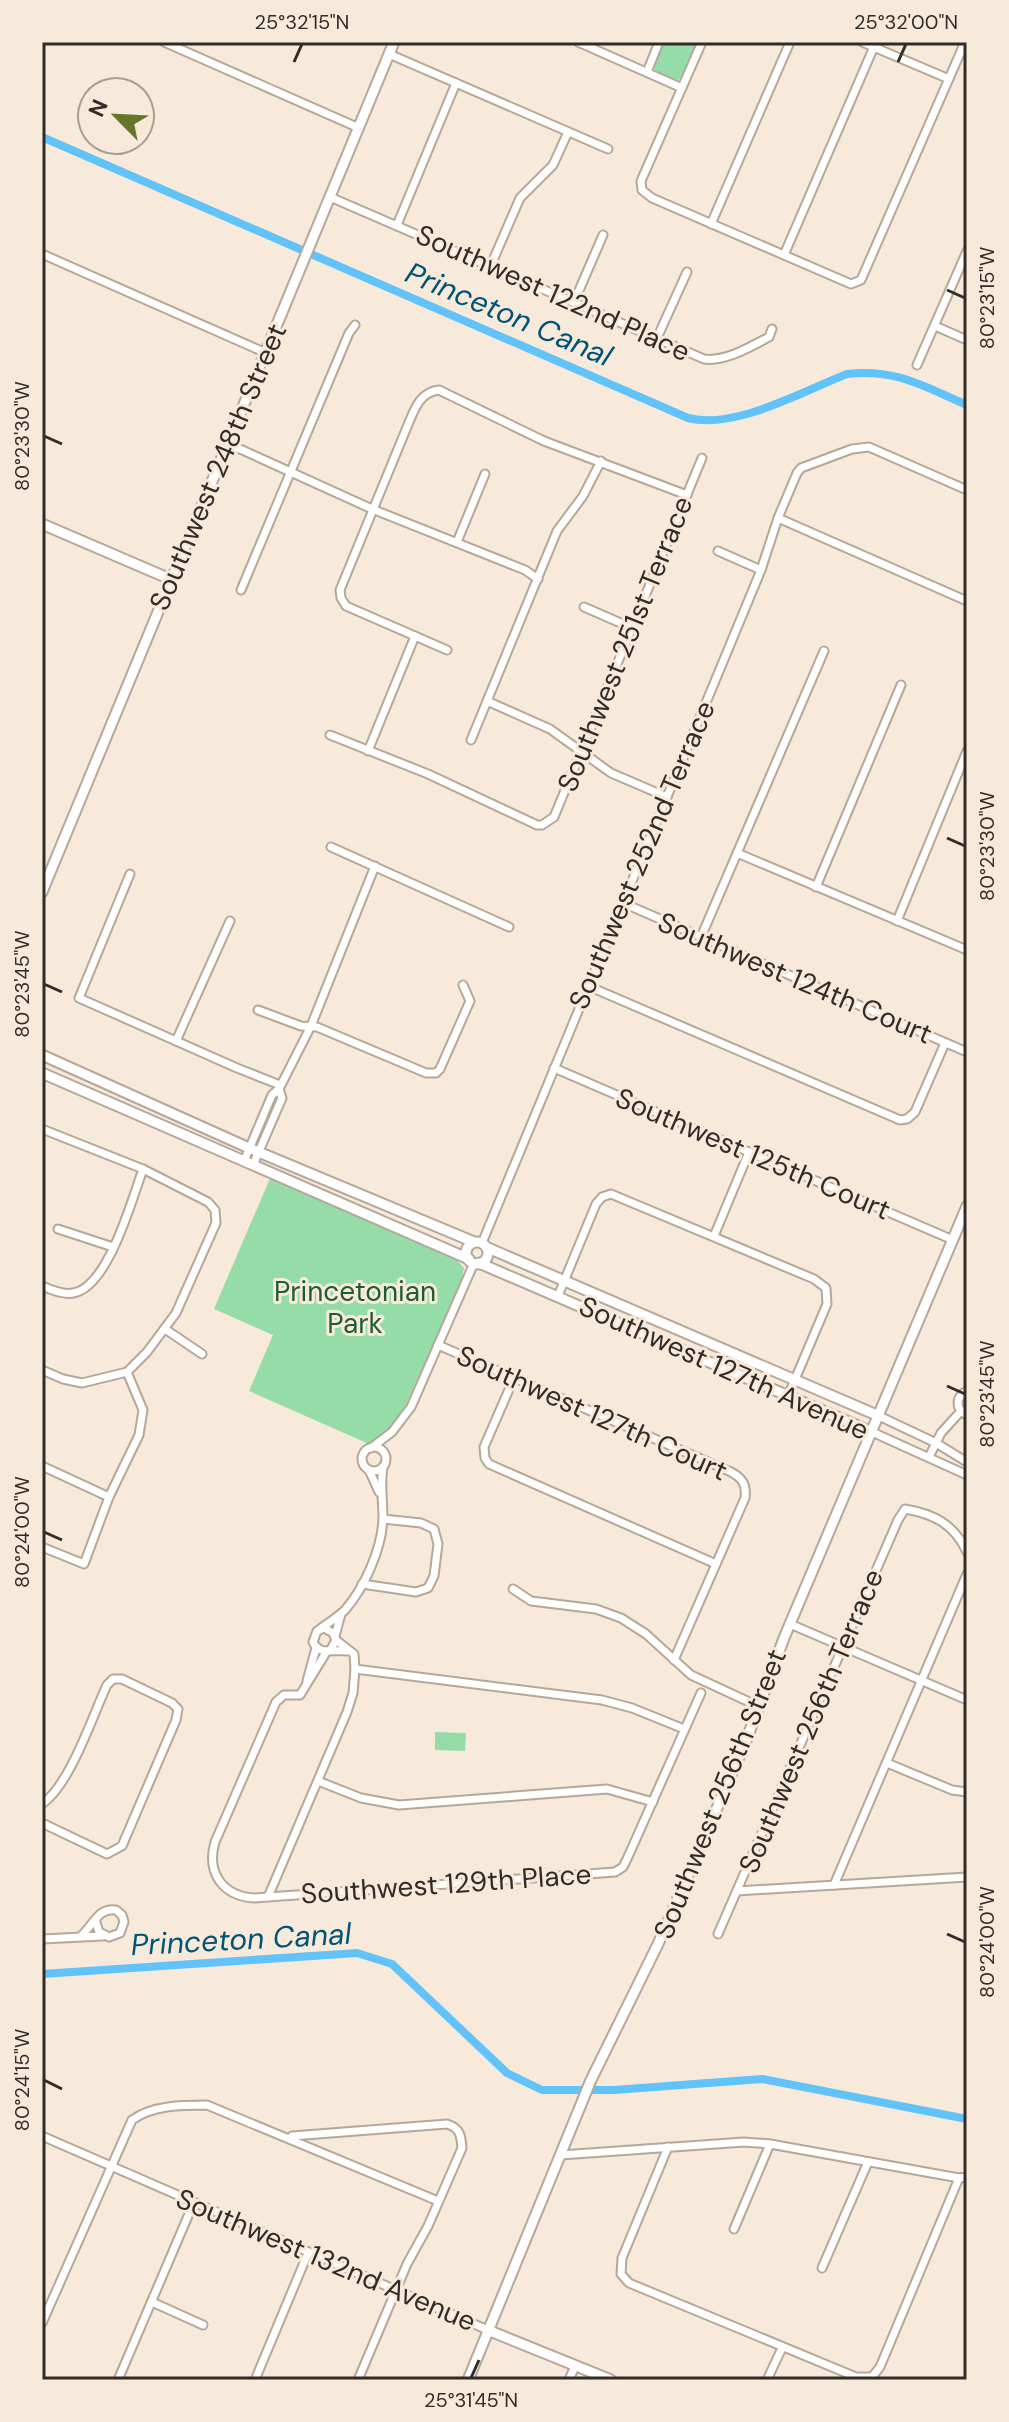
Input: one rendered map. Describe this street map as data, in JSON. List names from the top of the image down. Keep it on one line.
{"streets":{"street":["Southwest 122nd Place","Southwest 248th Street","Southwest 251st Terrace","Southwest 252nd Terrace","Southwest 124th Court","Southwest 125th Court","Southwest 127th Avenue","Southwest 127th Court","Southwest 256th Terrace","Southwest 256th Street","Southwest 129th Place","Southwest 132nd Avenue"]},"crossings":[["Southwest 122nd Place","Southwest 248th Street"],["Southwest 252nd Terrace","Southwest 124th Court"],["Southwest 252nd Terrace","Southwest 125th Court"],["Southwest 252nd Terrace","Southwest 127th Avenue"],["Southwest 125th Court","Southwest 256th Street"],["Southwest 127th Avenue","Southwest 256th Street"],["Southwest 256th Street","Southwest 132nd Avenue"]],"water":["Princeton Canal"],"parks":["Princetonian Park"],"north":"top left","coordinates":["25°32'15\"N","25°32'00\"N","80°23'15\"W","80°23'30\"W","80°23'45\"W","80°24'00\"W","80°24'15\"W","25°31'45\"N"]}
